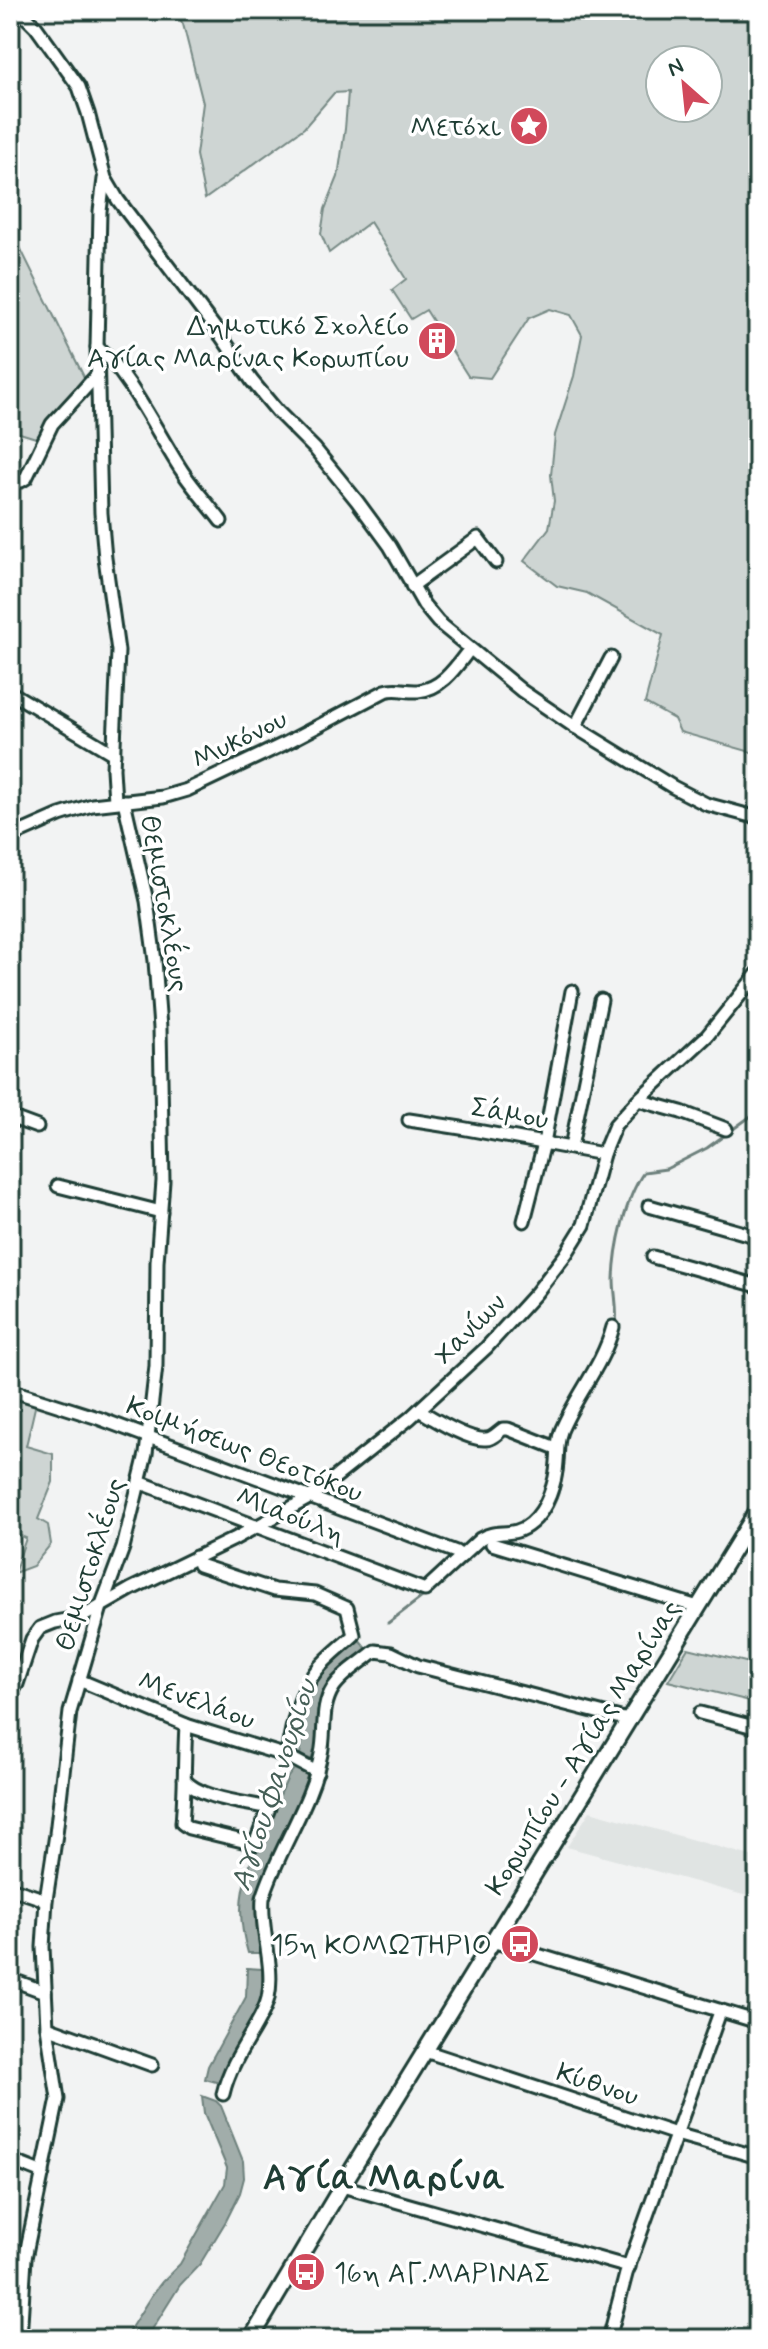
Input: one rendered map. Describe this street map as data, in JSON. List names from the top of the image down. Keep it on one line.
{"streets":{"main road":["Κορωπίου - Αγίας Μαρίνας"],"street":["Μυκόνου","Θεμιστοκλέους","Σάμου","Χανίων","Κοιμήσεως Θεοτόκου","Μιαούλη","Μενελάου","Κύθνου"]},"crossings":[["Μυκόνου","Θεμιστοκλέους"],["Θεμιστοκλέους","Χανίων"],["Θεμιστοκλέους","Κοιμήσεως Θεοτόκου"],["Θεμιστοκλέους","Μιαούλη"],["Θεμιστοκλέους","Μενελάου"],["Σάμου","Χανίων"],["Χανίων","Κοιμήσεως Θεοτόκου"],["Χανίων","Μιαούλη"],["Κοιμήσεως Θεοτόκου","Μιαούλη"],["Κορωπίου - Αγίας Μαρίνας","Κύθνου"]],"districts":["Αγία Μαρίνα"],"water":["Αγίου Φανουρίου"],"places":{"place":["Μετόχι"],"building":["Δημοτικό Σχολείο Αγίας Μαρίνας Κορωπίου"],"bus stop":["15η ΚΟΜΩΤΗΡΙΟ","16η ΑΓ.ΜΑΡΙΝΑΣ"]},"north":"top left"}
